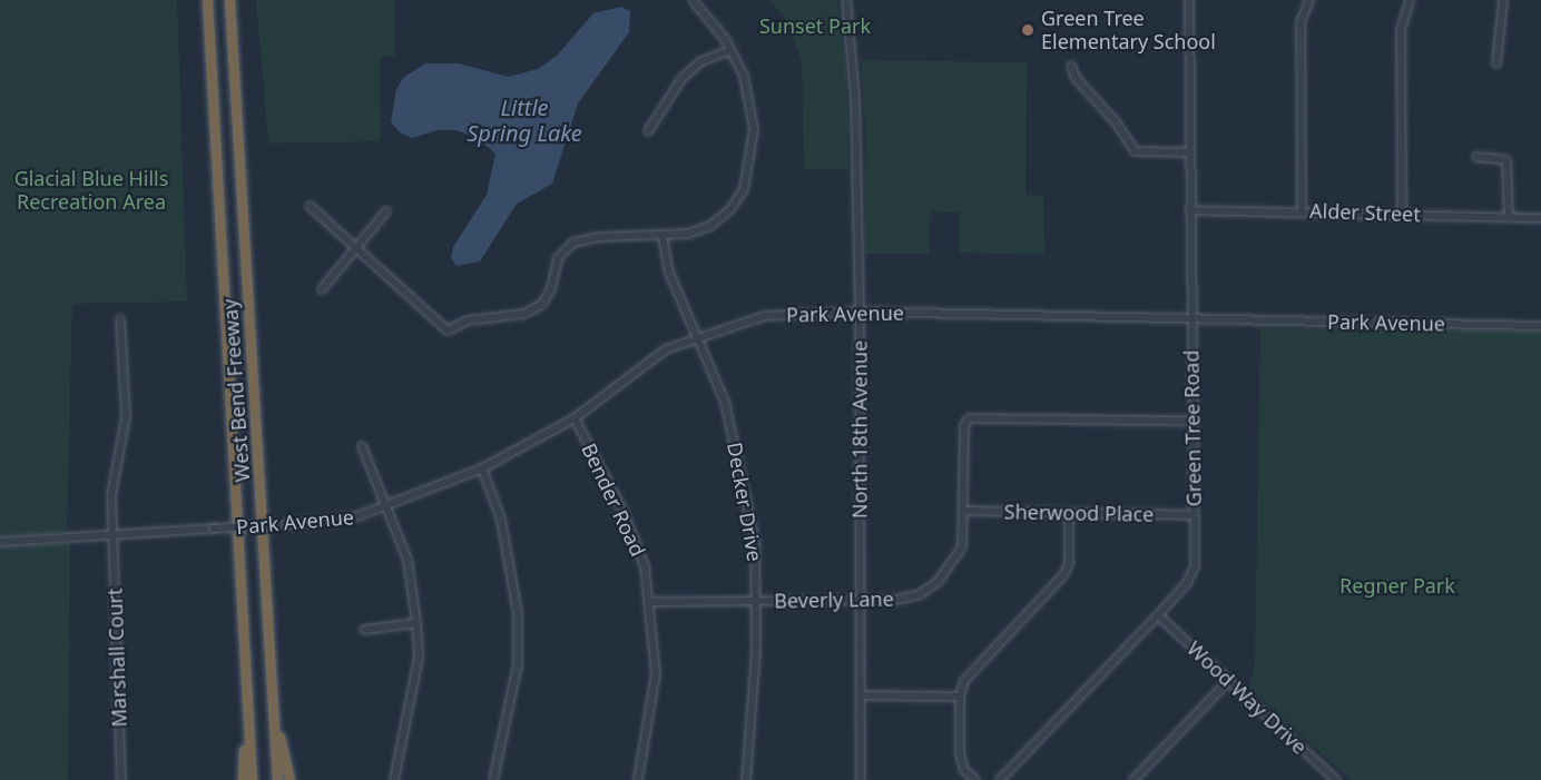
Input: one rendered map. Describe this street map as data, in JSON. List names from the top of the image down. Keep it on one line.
{"streets":{"highway":["West Bend Freeway"],"street":["Alder Street","Park Avenue","Green Tree Road","North 18th Avenue","Bender Road","Decker Drive","Sherwood Place","Beverly Lane","Marshall Court","Wood Way Drive"]},"crossings":[["Alder Street","Green Tree Road"],["Park Avenue","Green Tree Road"],["Park Avenue","North 18th Avenue"],["Park Avenue","Bender Road"],["Park Avenue","Decker Drive"],["Park Avenue","Marshall Court"],["Green Tree Road","Sherwood Place"],["Green Tree Road","Beverly Lane"],["Green Tree Road","Wood Way Drive"],["North 18th Avenue","Beverly Lane"],["Bender Road","Beverly Lane"],["Decker Drive","Beverly Lane"],["Sherwood Place","Beverly Lane"]],"water":["Little Spring Lake"],"parks":["Sunset Park","Glacial Blue Hills Recreation Area","Regner Park"],"places":["Green Tree Elementary School"]}
